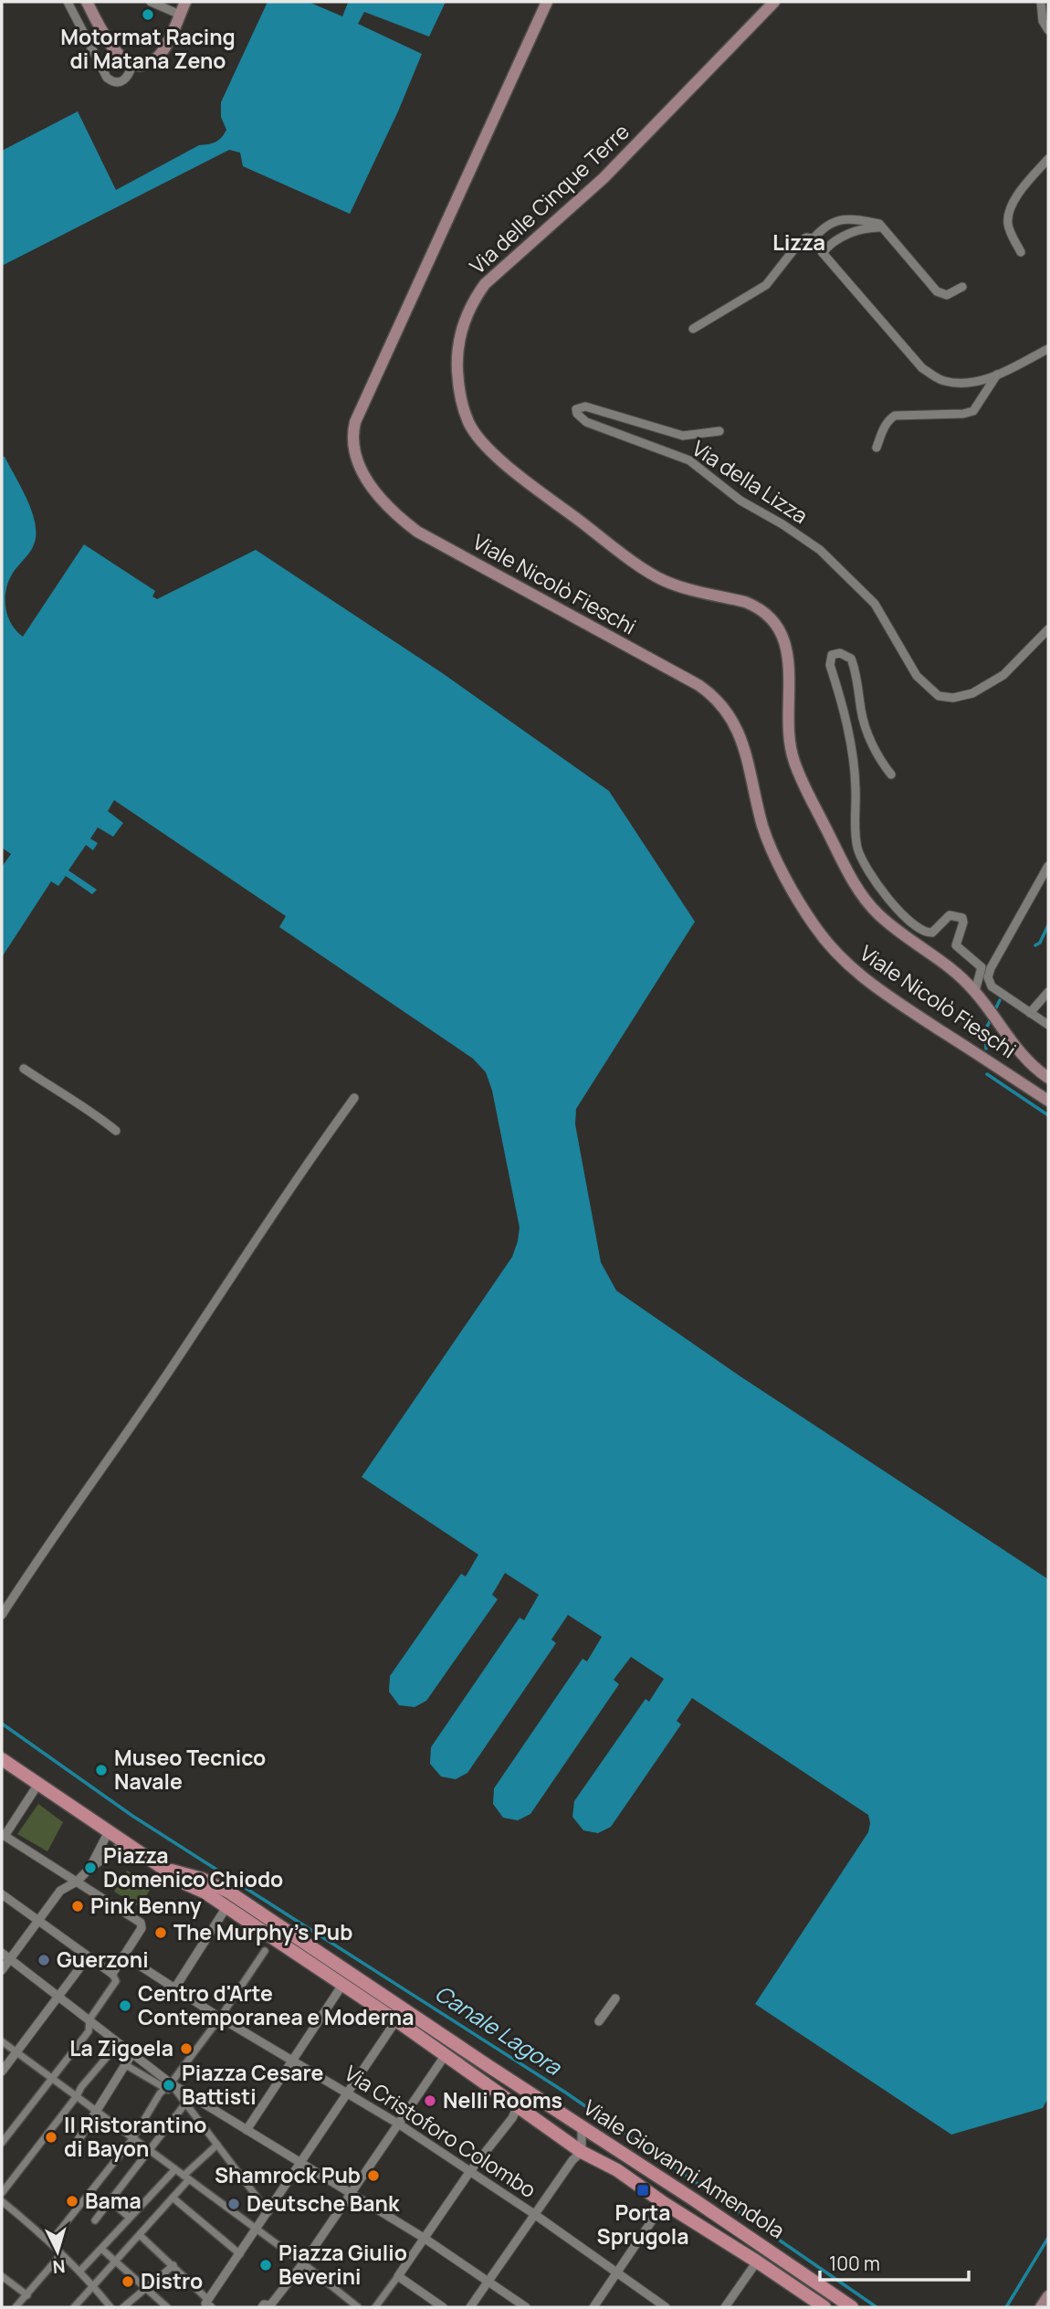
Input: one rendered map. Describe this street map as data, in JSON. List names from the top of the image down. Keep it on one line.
{"streets":{"main road":["Via delle Cinque Terre","Viale Nicolò Fieschi","Viale Giovanni Amendola"],"street":["Via della Lizza","Via Cristoforo Colombo"]},"districts":["Lizza"],"water":["Canale Lagora"],"places":{"other":["Motormat Racing di Matana Zeno","Museo Tecnico Navale","Piazza Domenico Chiodo","Pink Benny","The Murphy's Pub","Guerzoni","Centro d'Arte Contemporanea e Moderna","La Zigoela","Piazza Cesare Battisti","Nelli Rooms","Il Ristorantino di Bayon","Shamrock Pub","Bama","Deutsche Bank","Piazza Giulio Beverini","Distro"],"transit":["Porta Sprugola"]},"scale_bar":"100 m","north":"bottom"}
